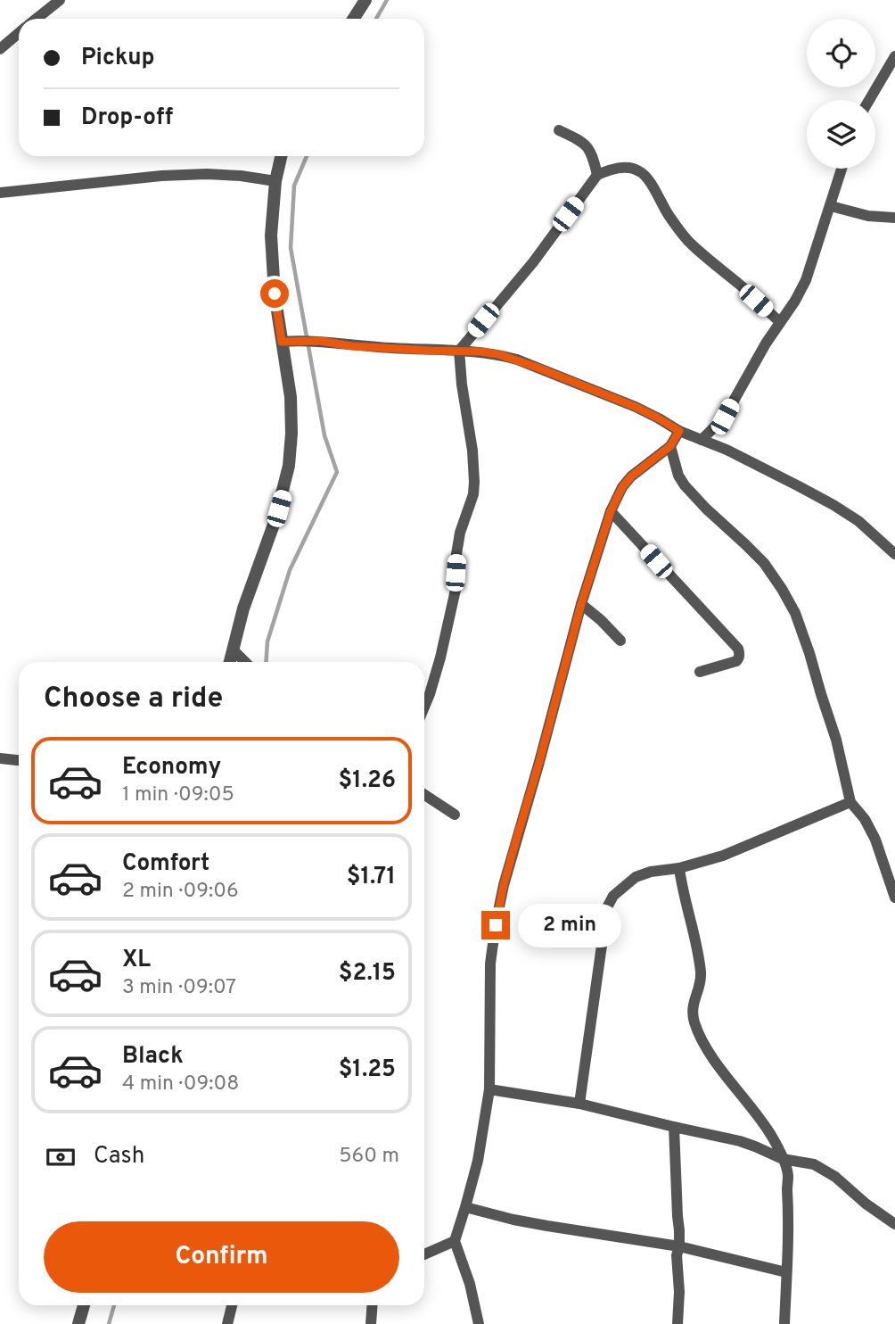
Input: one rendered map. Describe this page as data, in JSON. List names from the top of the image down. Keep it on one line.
{"page":{"banner":["Pickup","Drop-off"],"heading":"Choose a ride","list":[{"name":"Economy","note":"1 min · 09:05","value":"$1.26"},{"name":"Comfort","note":"2 min · 09:06","value":"$1.71"},{"name":"XL","note":"3 min · 09:07","value":"$2.15"},{"name":"Black","note":"4 min · 09:08","value":"$1.25"}],"bubble":"2 min","pay":["Cash","560 m"],"buttons":"Confirm"}}
